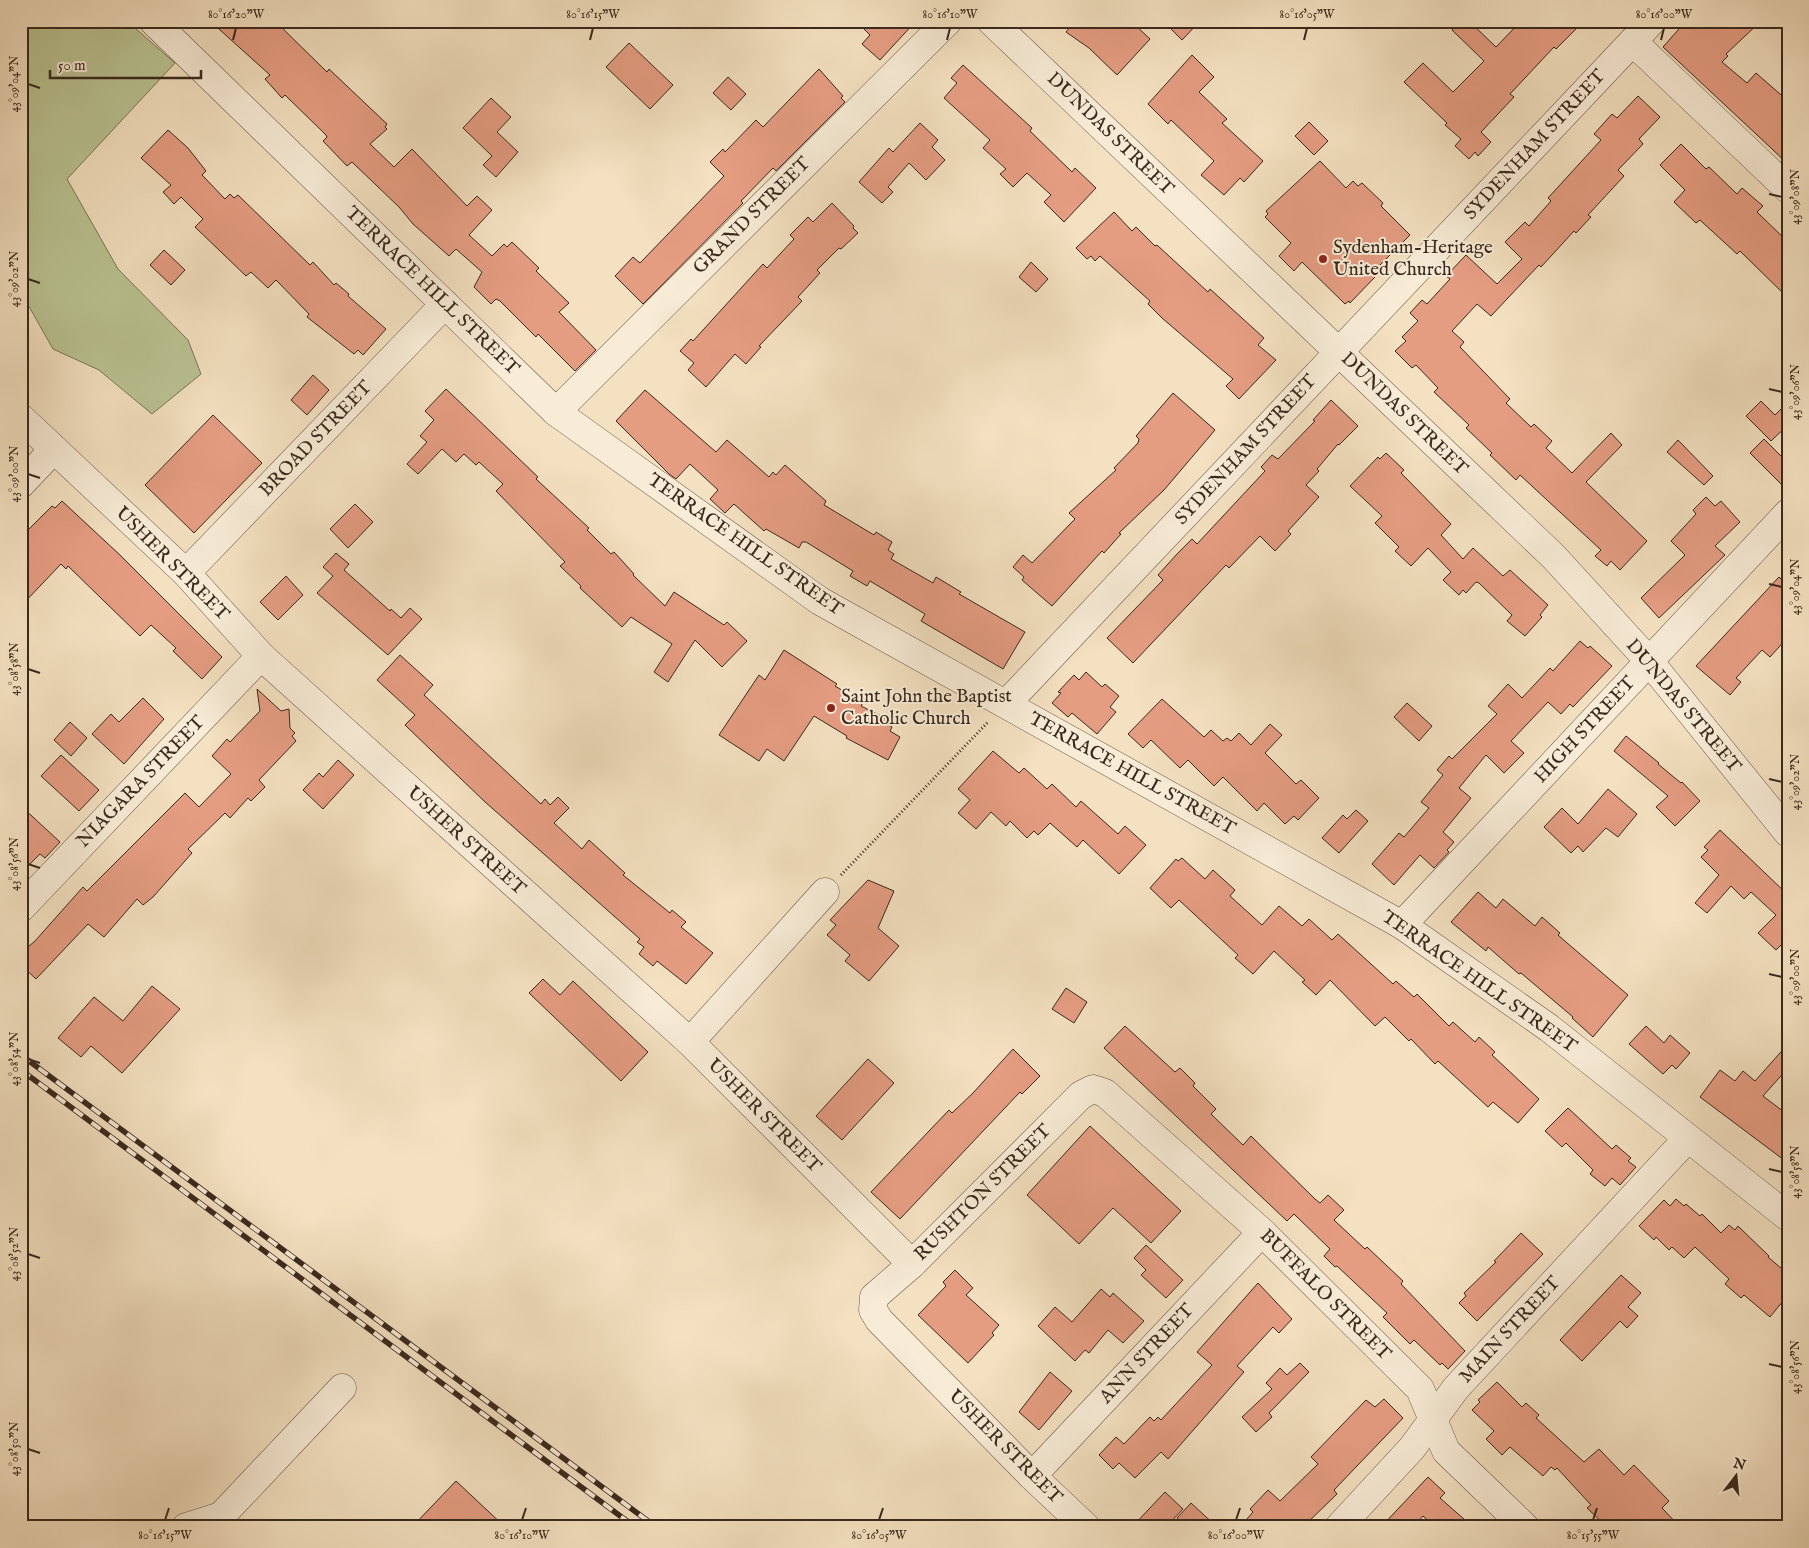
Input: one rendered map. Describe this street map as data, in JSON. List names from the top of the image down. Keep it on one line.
{"streets":{"street":["DUNDAS STREET","SYDENHAM STREET","GRAND STREET","TERRACE HILL STREET","BROAD STREET","USHER STREET","HIGH STREET","NIAGARA STREET","RUSHTON STREET","BUFFALO STREET","MAIN STREET","ANN STREET"]},"crossings":[["DUNDAS STREET","SYDENHAM STREET"],["DUNDAS STREET","HIGH STREET"],["SYDENHAM STREET","TERRACE HILL STREET"],["GRAND STREET","TERRACE HILL STREET"],["TERRACE HILL STREET","BROAD STREET"],["TERRACE HILL STREET","HIGH STREET"],["TERRACE HILL STREET","MAIN STREET"],["BROAD STREET","USHER STREET"],["USHER STREET","NIAGARA STREET"],["USHER STREET","RUSHTON STREET"],["USHER STREET","ANN STREET"],["RUSHTON STREET","BUFFALO STREET"],["BUFFALO STREET","MAIN STREET"],["BUFFALO STREET","ANN STREET"]],"places":["Sydenham-Heritage United Church","Saint John the Baptist Catholic Church"],"scale_bar":"50 m","north":"top","coordinates":["80°16'20\"W","80°16'15\"W","80°16'10\"W","80°16'05\"W","80°16'00\"W","43°09'04\"N","43°09'08\"N","43°09'02\"N","43°09'06\"N","43°09'00\"N","43°08'58\"N","43°08'56\"N","43°08'54\"N","43°08'52\"N","43°08'50\"N","80°15'55\"W"]}
